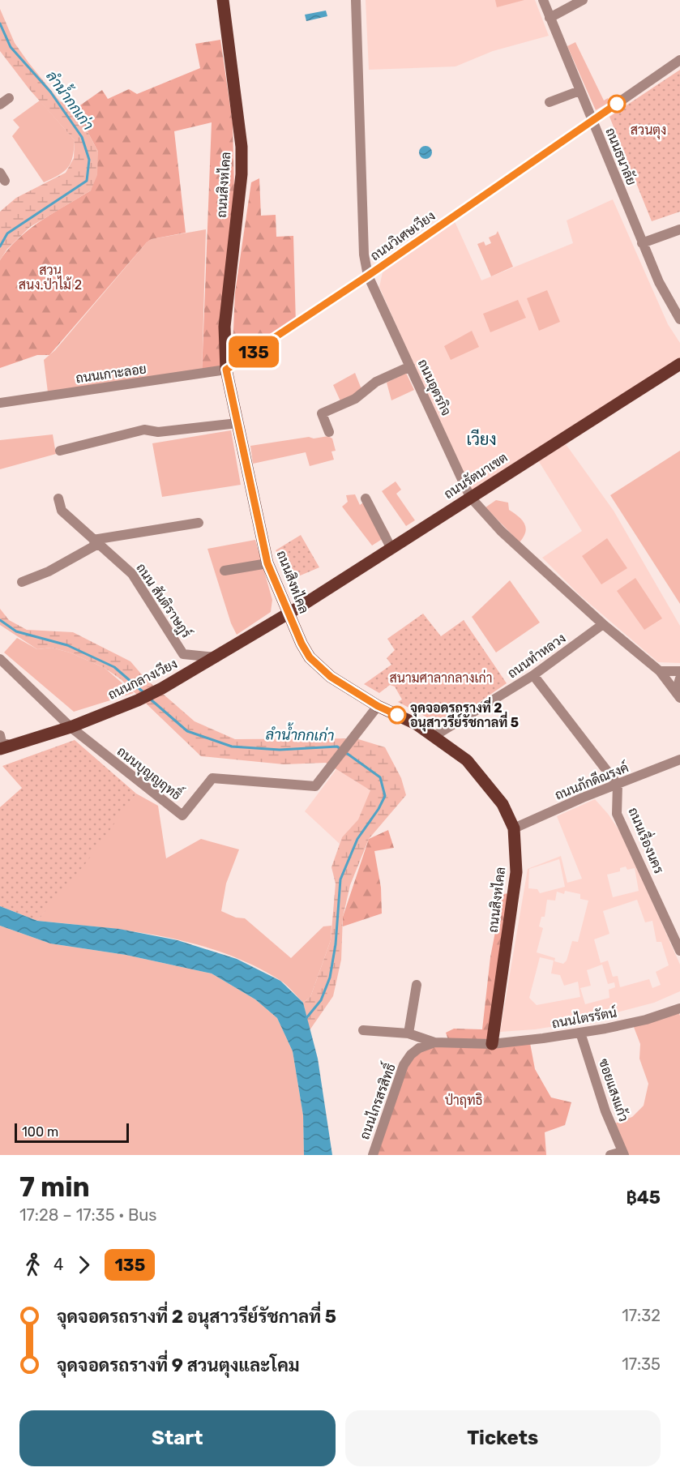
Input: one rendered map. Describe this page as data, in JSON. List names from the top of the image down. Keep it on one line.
{"streets":{"main road":["ถนนสิงหไคล","ถนนรัตนาเขต","ถนนกลางเวียง"],"street":["ถนนธนาลัย","ถนนวิเศษเวียง","ถนนเกาะลอย","ถนนอุตรกิจ","ถนน สันติราษฎร์","ถนนทำหลวง","ถนนบุญญฤทธิ์","ถนนภักดีณรงค์","ถนนเรื่องนคร","ถนนไตรรัตน์","ซอยแสงแก้ว","ถนนไกรสรสิทธิ์"]},"crossings":[["ถนนธนาลัย","ถนนวิเศษเวียง"],["ถนนสิงหไคล","ถนนวิเศษเวียง"],["ถนนสิงหไคล","ถนนเกาะลอย"],["ถนนสิงหไคล","ถนนรัตนาเขต"],["ถนนสิงหไคล","ถนนทำหลวง"],["ถนนสิงหไคล","ถนนกลางเวียง"],["ถนนสิงหไคล","ถนนบุญญฤทธิ์"],["ถนนสิงหไคล","ถนนภักดีณรงค์"],["ถนนสิงหไคล","ถนนไตรรัตน์"],["ถนนสิงหไคล","ถนนไกรสรสิทธิ์"],["ถนนวิเศษเวียง","ถนนเกาะลอย"],["ถนนวิเศษเวียง","ถนนอุตรกิจ"],["ถนนอุตรกิจ","ถนนรัตนาเขต"],["ถนนอุตรกิจ","ถนนทำหลวง"],["ถนนรัตนาเขต","ถนนกลางเวียง"],["ถนน สันติราษฎร์","ถนนกลางเวียง"],["ถนนกลางเวียง","ถนนบุญญฤทธิ์"],["ถนนภักดีณรงค์","ถนนเรื่องนคร"],["ถนนไตรรัตน์","ซอยแสงแก้ว"],["ถนนไตรรัตน์","ถนนไกรสรสิทธิ์"]],"districts":["เวียง"],"water":["ลำน้ำกกเก่า"],"parks":["สวนตุง","สวน สนง.ป่าไม้ 2","สนามศาลากลางเก่า","ป่าฤทธิ"],"places":["จุดจอดรถรางที่ 2 อนุสาวรีย์รัชกาลที่ 5"],"lines":["bus line 135"],"scale_bar":"100 m","page":{"on_map":"135","scale":"100 m","heading":["7 min","17:28 – 17:35 · Bus","฿45"],"legs":["4","135"],"list":[{"name":"จุดจอดรถรางที่ 2 อนุสาวรีย์รัชกาลที่ 5","value":"17:32"},{"name":"จุดจอดรถรางที่ 9 สวนตุงและโคม","value":"17:35"}],"buttons":["Start","Tickets"]}}
